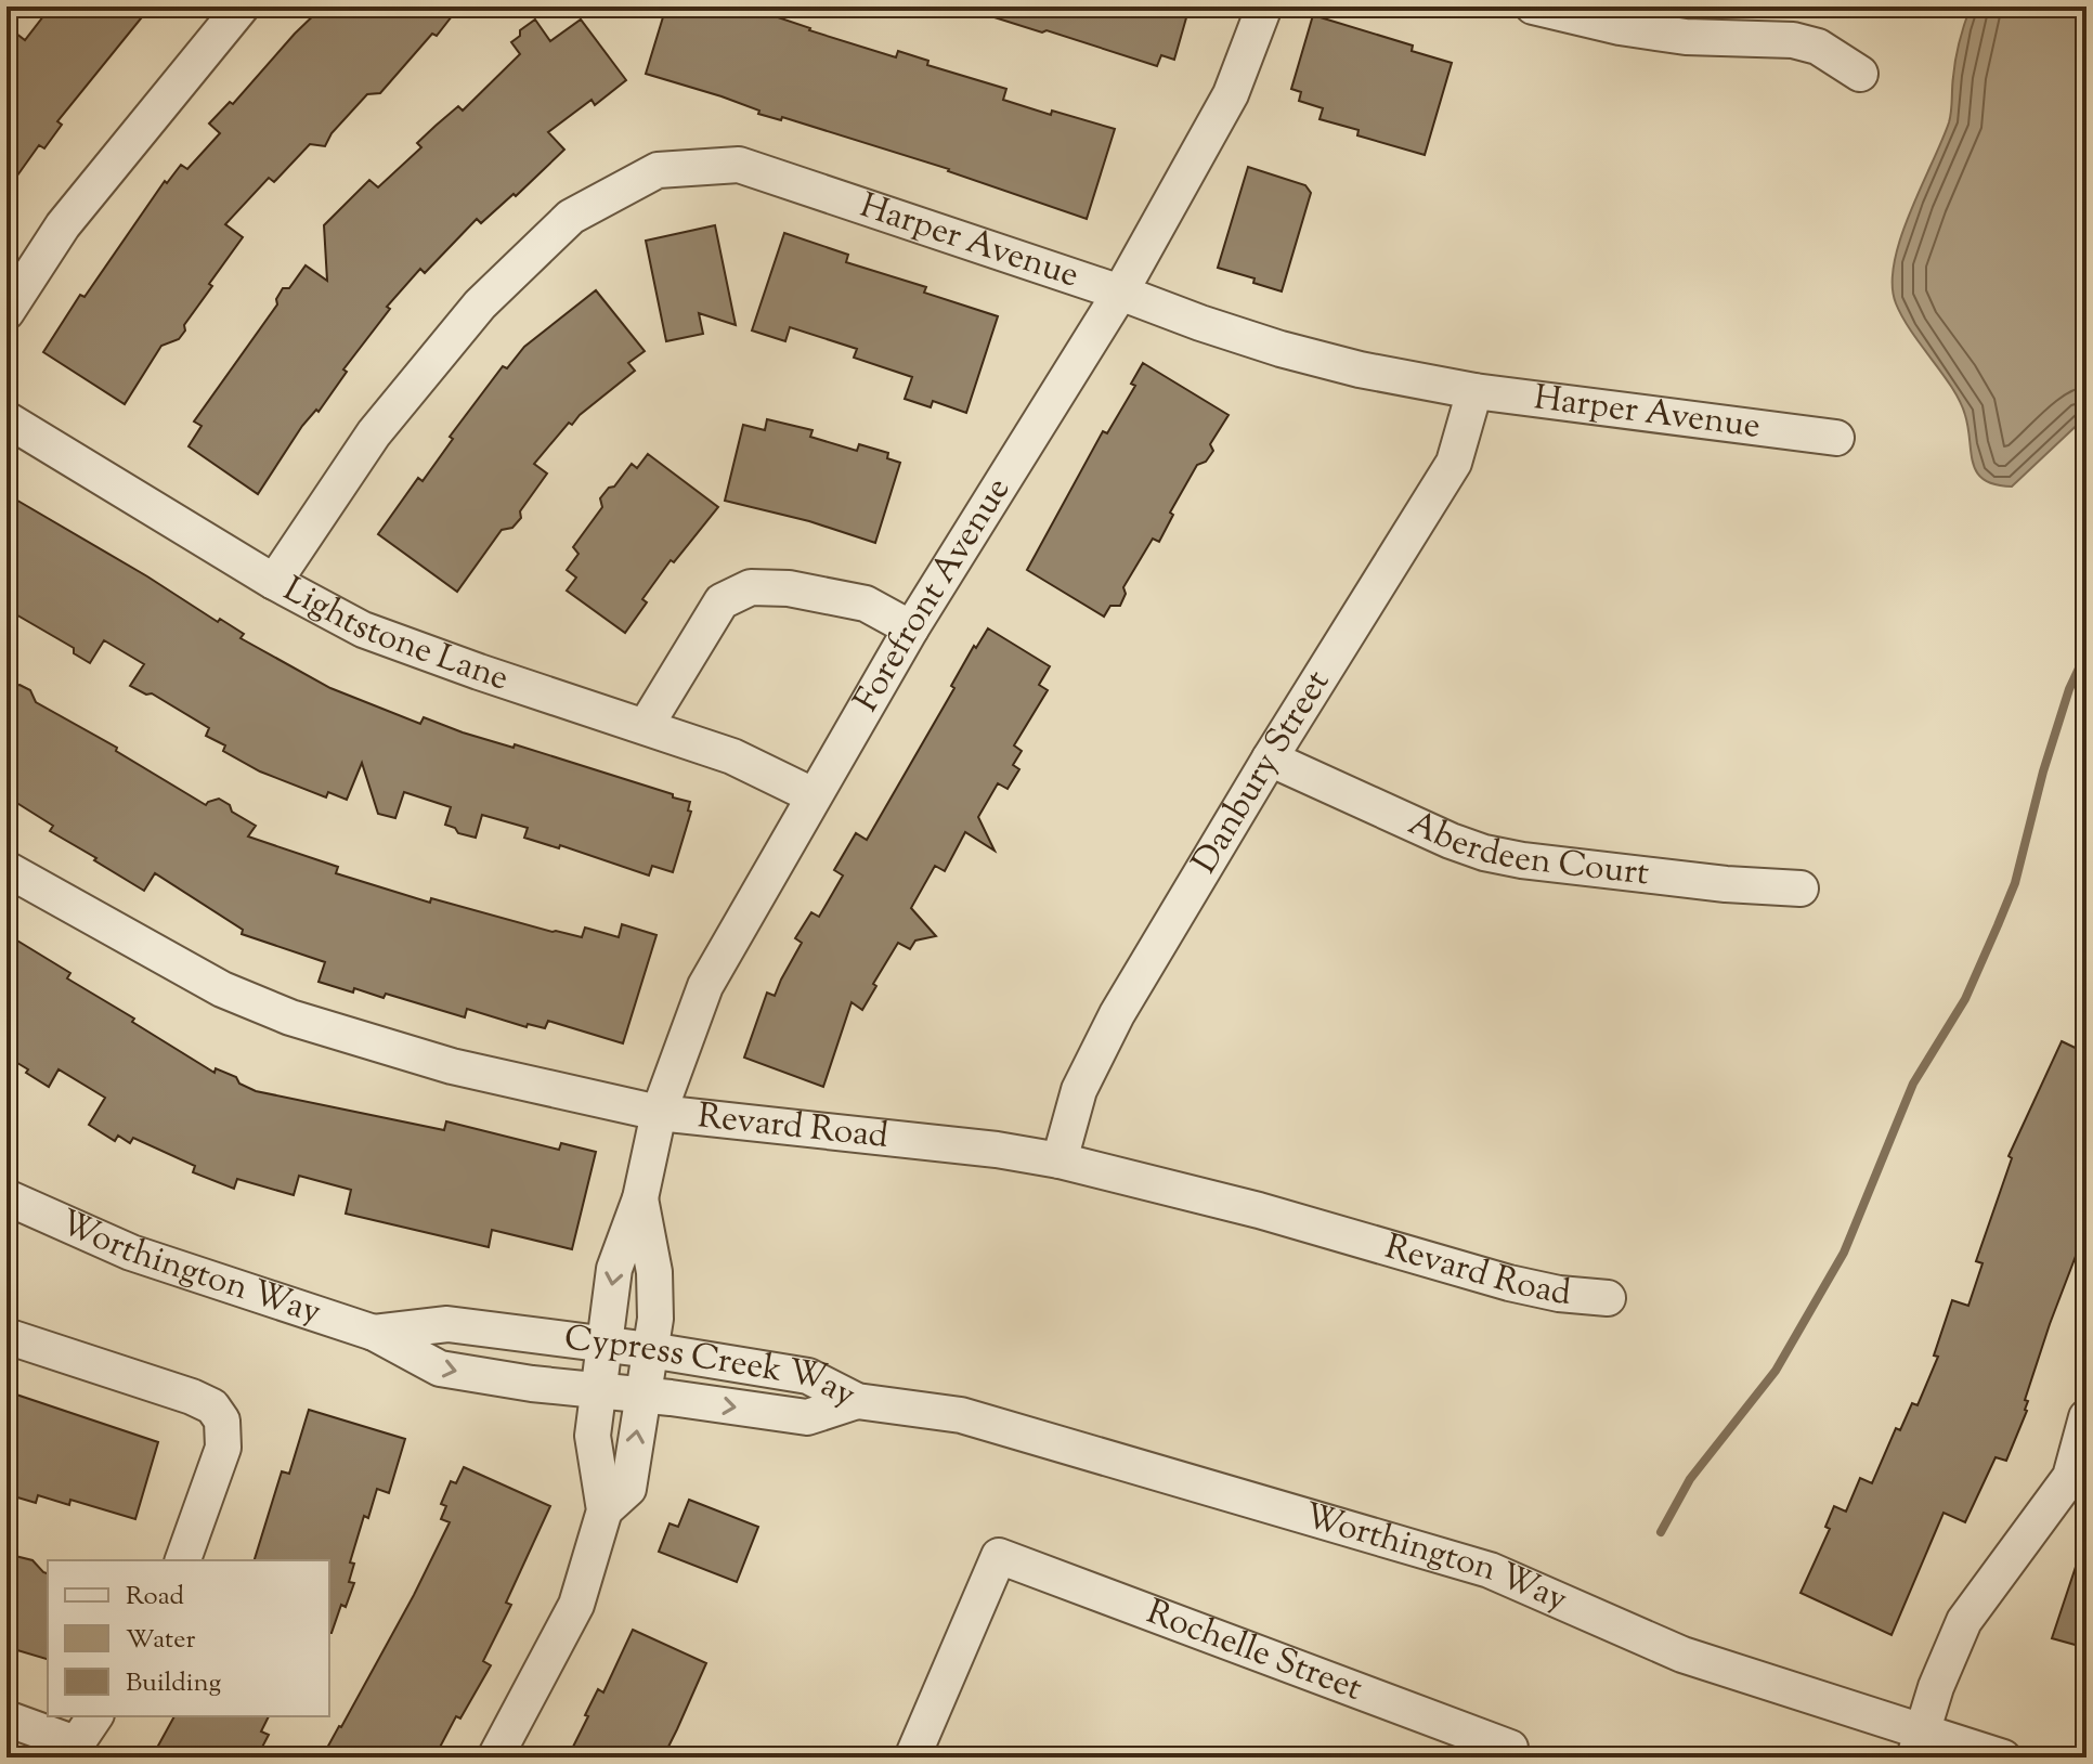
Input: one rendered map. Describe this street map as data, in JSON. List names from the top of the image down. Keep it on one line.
{"streets":{"street":["Harper Avenue","Forefront Avenue","Lightstone Lane","Danbury Street","Aberdeen Court","Revard Road","Worthington Way","Cypress Creek Way","Rochelle Street"]},"crossings":[["Harper Avenue","Forefront Avenue"],["Harper Avenue","Lightstone Lane"],["Harper Avenue","Danbury Street"],["Forefront Avenue","Lightstone Lane"],["Forefront Avenue","Revard Road"],["Forefront Avenue","Cypress Creek Way"],["Danbury Street","Aberdeen Court"],["Danbury Street","Revard Road"],["Worthington Way","Cypress Creek Way"]],"legend":["Road","Water","Building"]}
